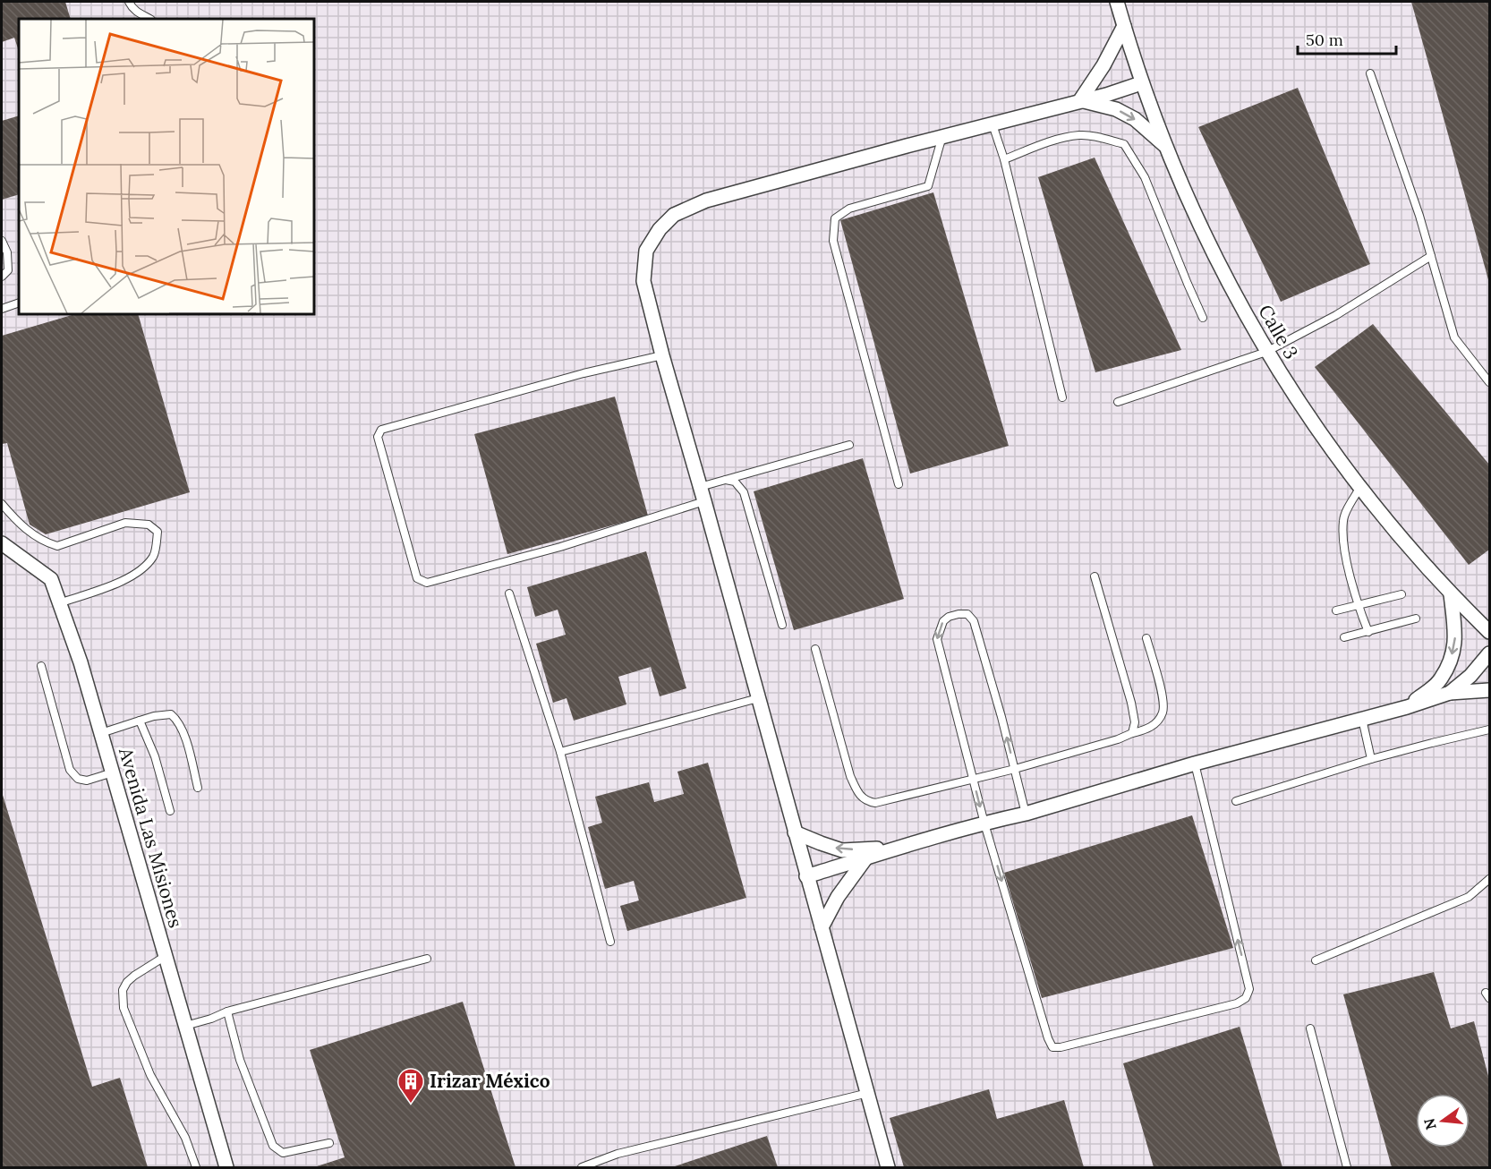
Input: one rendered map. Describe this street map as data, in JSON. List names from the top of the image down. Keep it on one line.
{"streets":{"street":["Calle 3","Avenida Las Misiones"]},"places":{"building":["Irizar México"]},"scale_bar":"50 m","north":"left"}
